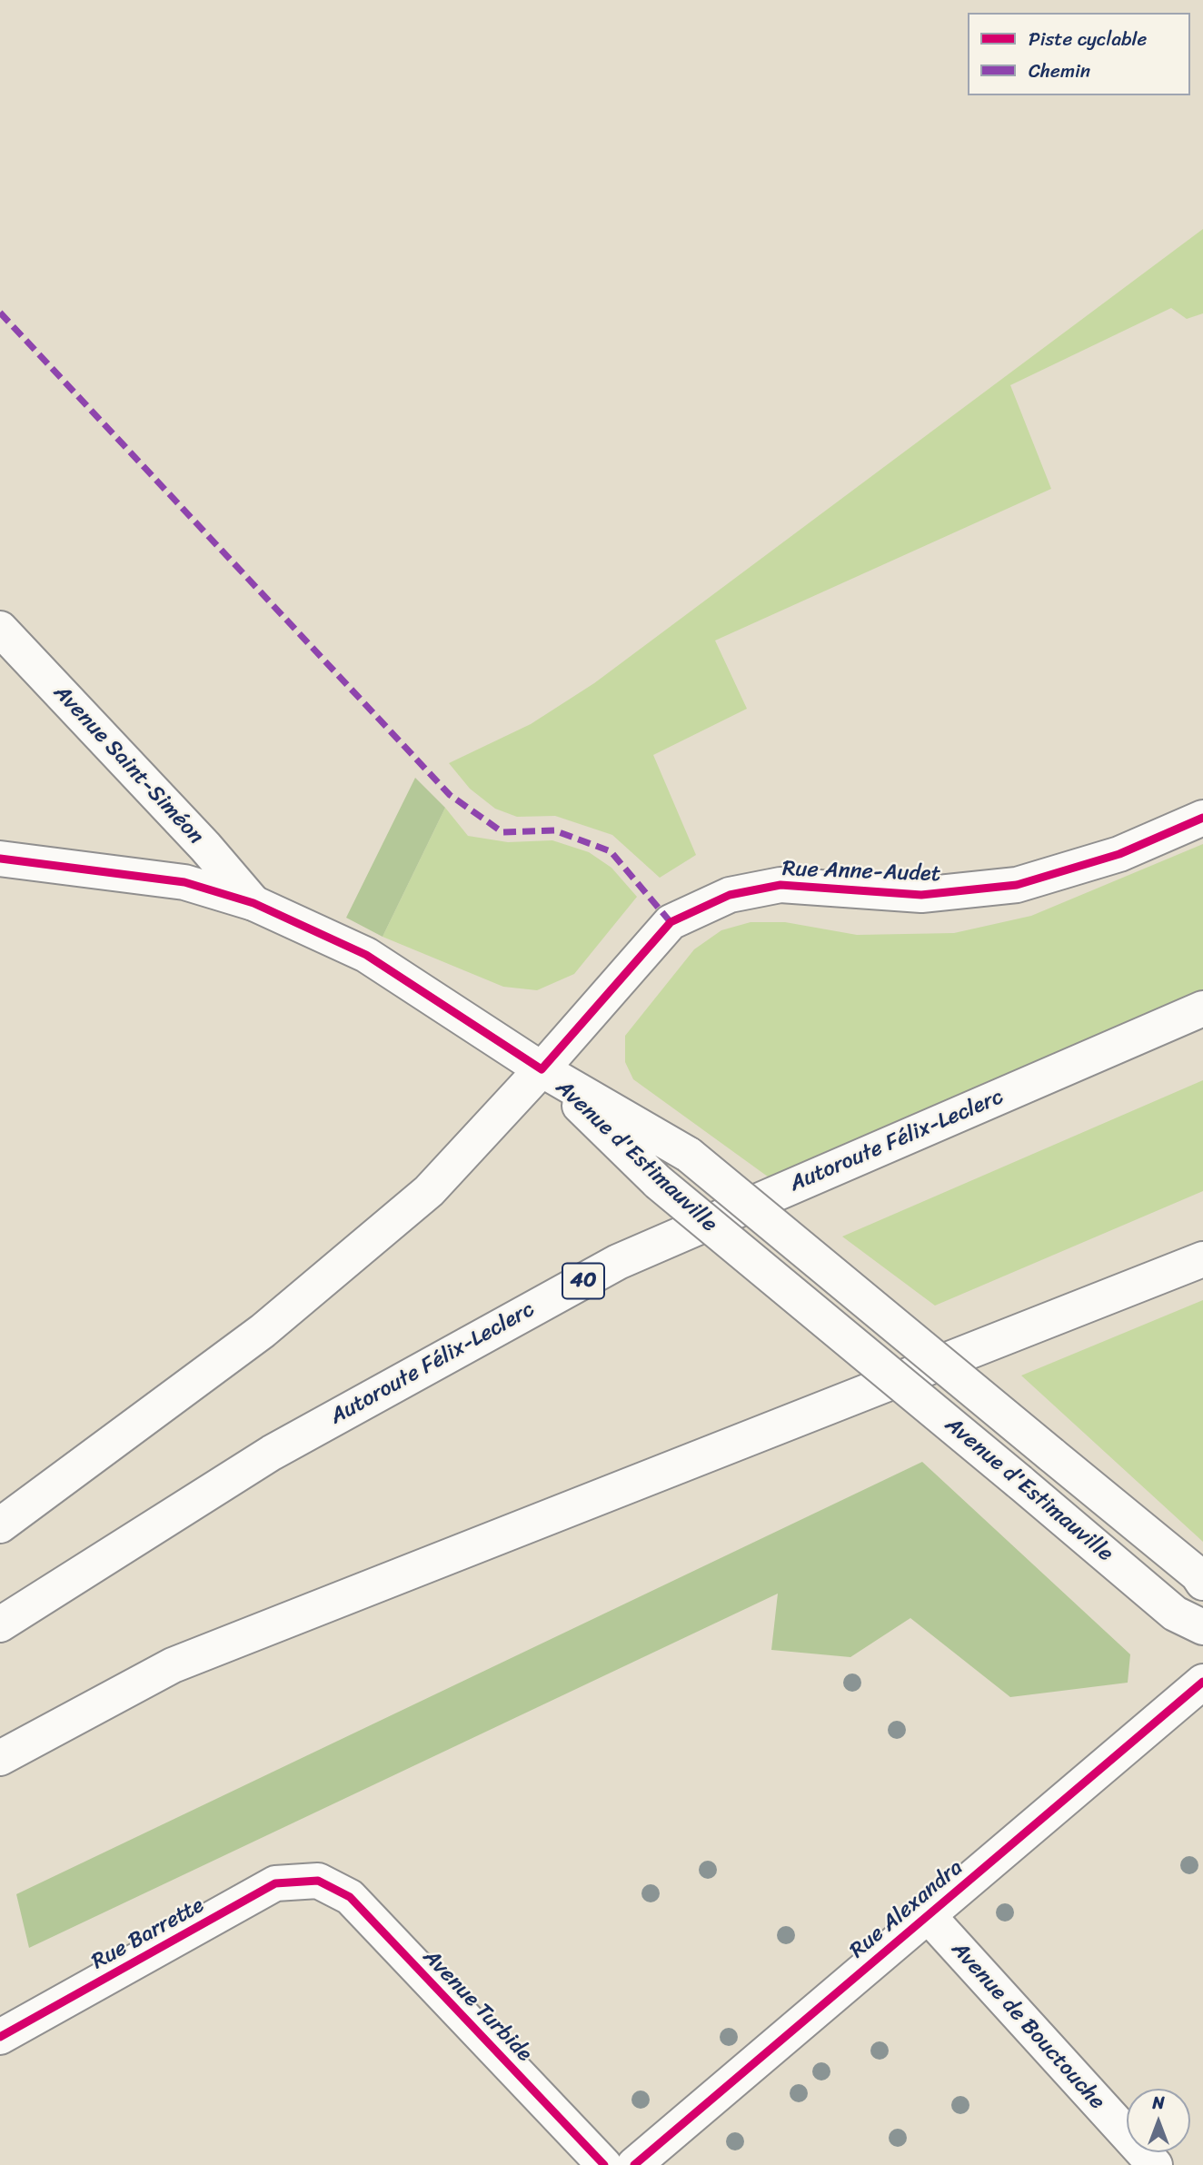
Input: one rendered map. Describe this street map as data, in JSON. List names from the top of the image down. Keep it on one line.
{"streets":{"main road":["Avenue Saint-Siméon","Rue Anne-Audet","Autoroute Félix-Leclerc","Avenue d'Estimauville","40","Rue Alexandra","Rue Barrette","Avenue Turbide","Avenue de Bouctouche"]},"crossings":[["Rue Anne-Audet","Avenue d'Estimauville"],["Rue Alexandra","Avenue de Bouctouche"],["Rue Barrette","Avenue Turbide"]],"legend":["Piste cyclable","Chemin"],"north":"top"}
